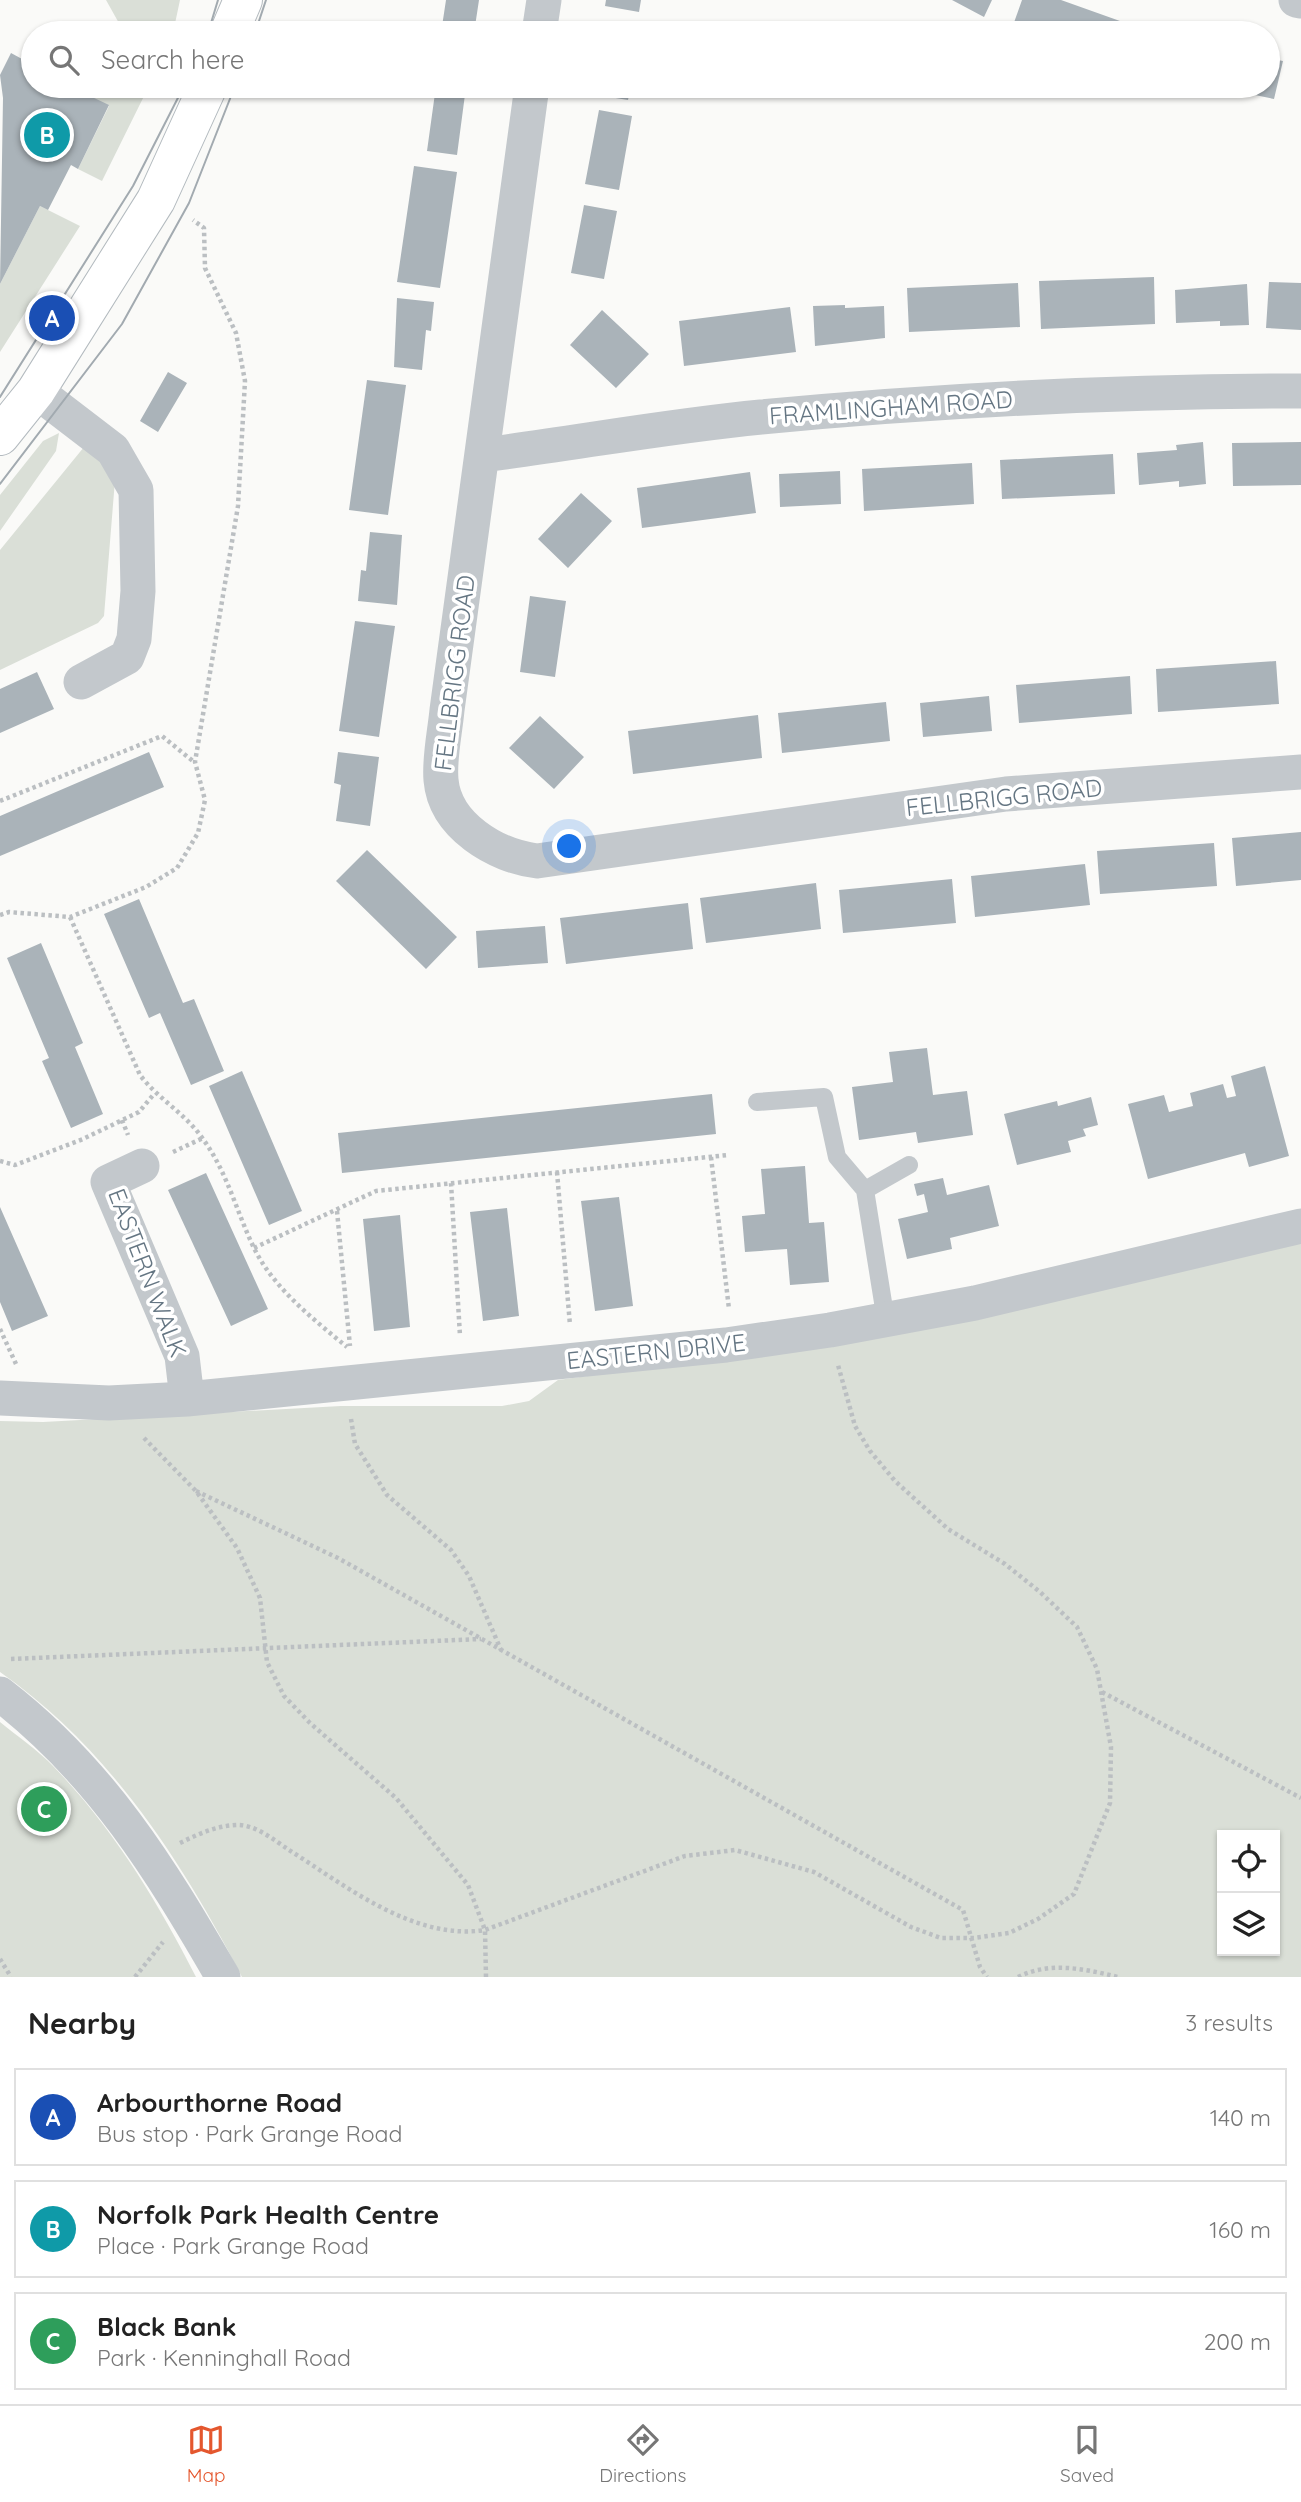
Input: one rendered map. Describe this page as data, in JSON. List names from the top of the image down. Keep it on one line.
{"streets":{"street":["FRAMLINGHAM ROAD","FELLBRIGG ROAD","EASTERN WALK","EASTERN DRIVE"]},"crossings":[["FRAMLINGHAM ROAD","FELLBRIGG ROAD"],["EASTERN WALK","EASTERN DRIVE"]],"page":{"search":"Search here","pins":["B","A","C"],"heading":["Nearby","3 results"],"list":[{"mark":"A","name":"Arbourthorne Road","note":"Bus stop · Park Grange Road","value":"140 m"},{"mark":"B","name":"Norfolk Park Health Centre","note":"Place · Park Grange Road","value":"160 m"},{"mark":"C","name":"Black Bank","note":"Park · Kenninghall Road","value":"200 m"}],"nav":["Map","Directions","Saved"]}}
